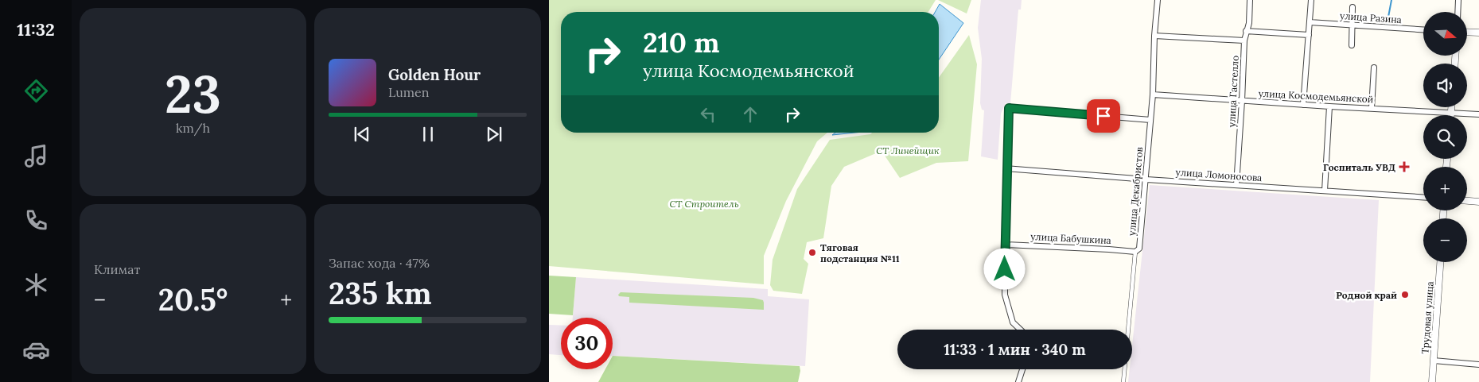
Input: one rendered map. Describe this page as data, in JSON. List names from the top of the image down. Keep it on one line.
{"streets":{"street":["улица Разина","улица Гастелло","улица Космодемьянской","улица Ломоносова","улица Декабристов","улица Бабушкина","Трудовая улица"]},"crossings":[["улица Гастелло","улица Космодемьянской"],["улица Гастелло","улица Ломоносова"],["улица Космодемьянской","улица Декабристов"],["улица Ломоносова","улица Декабристов"],["улица Декабристов","улица Бабушкина"]],"parks":["СТ Линейщик","СТ Строитель"],"places":{"health":["Госпиталь УВД"],"other":["Тяговая подстанция №11","Родной край"]},"north":"right","page":{"tabs":"11:32","tile":[["23","km/h"],"Климат",["Запас хода · 47%","235 km"]],"map_buttons":["+","−"],"turn":["210 m","улица Космодемьянской"],"song":["Golden Hour","Lumen"],"heat":["−","20.5°","+"],"limit":"30","trip":"11:33 · 1 мин · 340 m"}}
